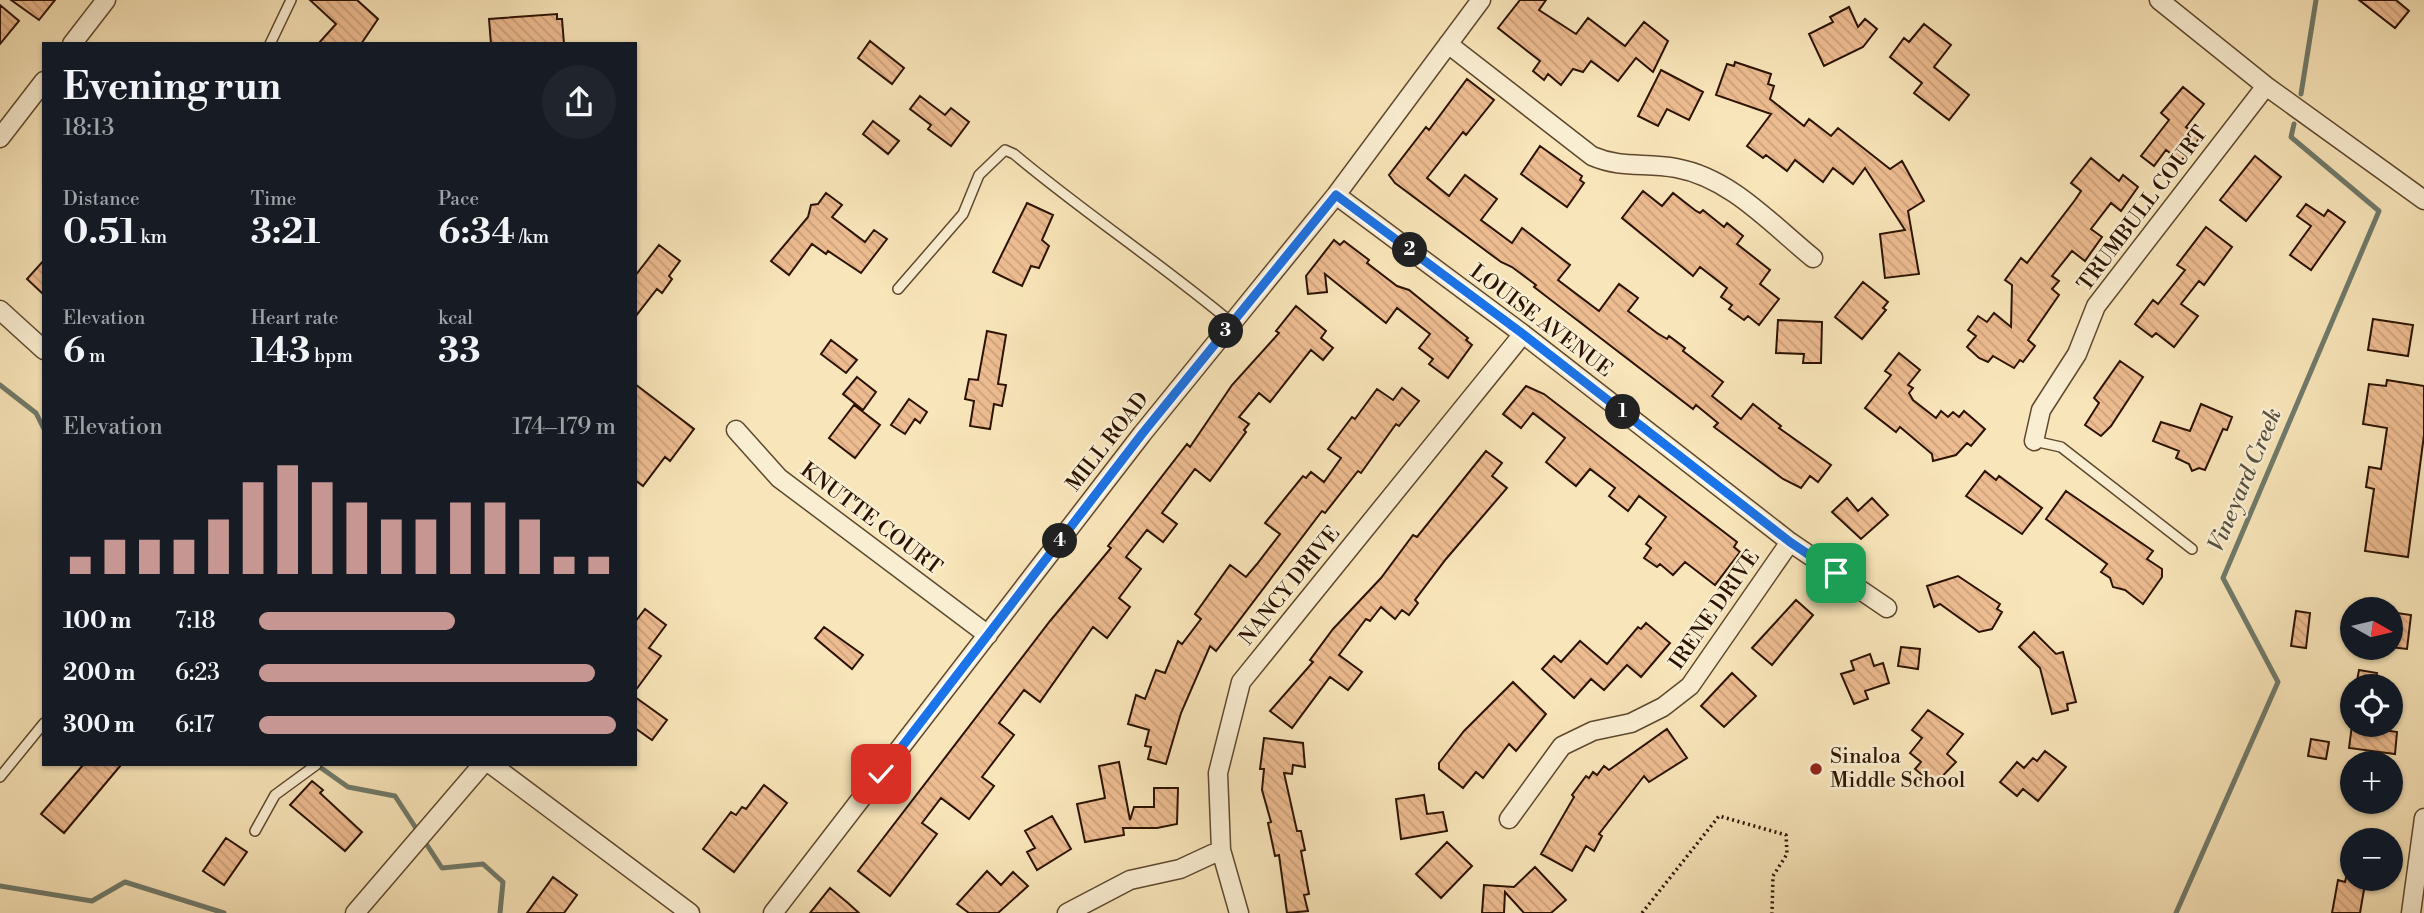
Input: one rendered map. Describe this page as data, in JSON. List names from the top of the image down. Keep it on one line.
{"streets":{"street":["TRUMBULL COURT","LOUISE AVENUE","MILL ROAD","KNUTTE COURT","NANCY DRIVE","IRENE DRIVE"]},"crossings":[["LOUISE AVENUE","MILL ROAD"],["LOUISE AVENUE","NANCY DRIVE"],["LOUISE AVENUE","IRENE DRIVE"],["MILL ROAD","KNUTTE COURT"]],"water":["Vineyard Creek"],"places":["Sinaloa Middle School"],"north":"right","page":{"heading":["Evening run","18:13"],"stats":[["Distance","0.51 km"],["Time","3:21"],["Pace","6:34 /km"],["Elevation","6 m"],["Heart rate","143 bpm"],["kcal","33"]],"pins":["2","3","1","4"],"chart":["Elevation","174–179 m"],"list":[{"name":"100 m","note":"7:18"},{"name":"200 m","note":"6:23"},{"name":"300 m","note":"6:17"}],"map_buttons":["+","−"]}}
